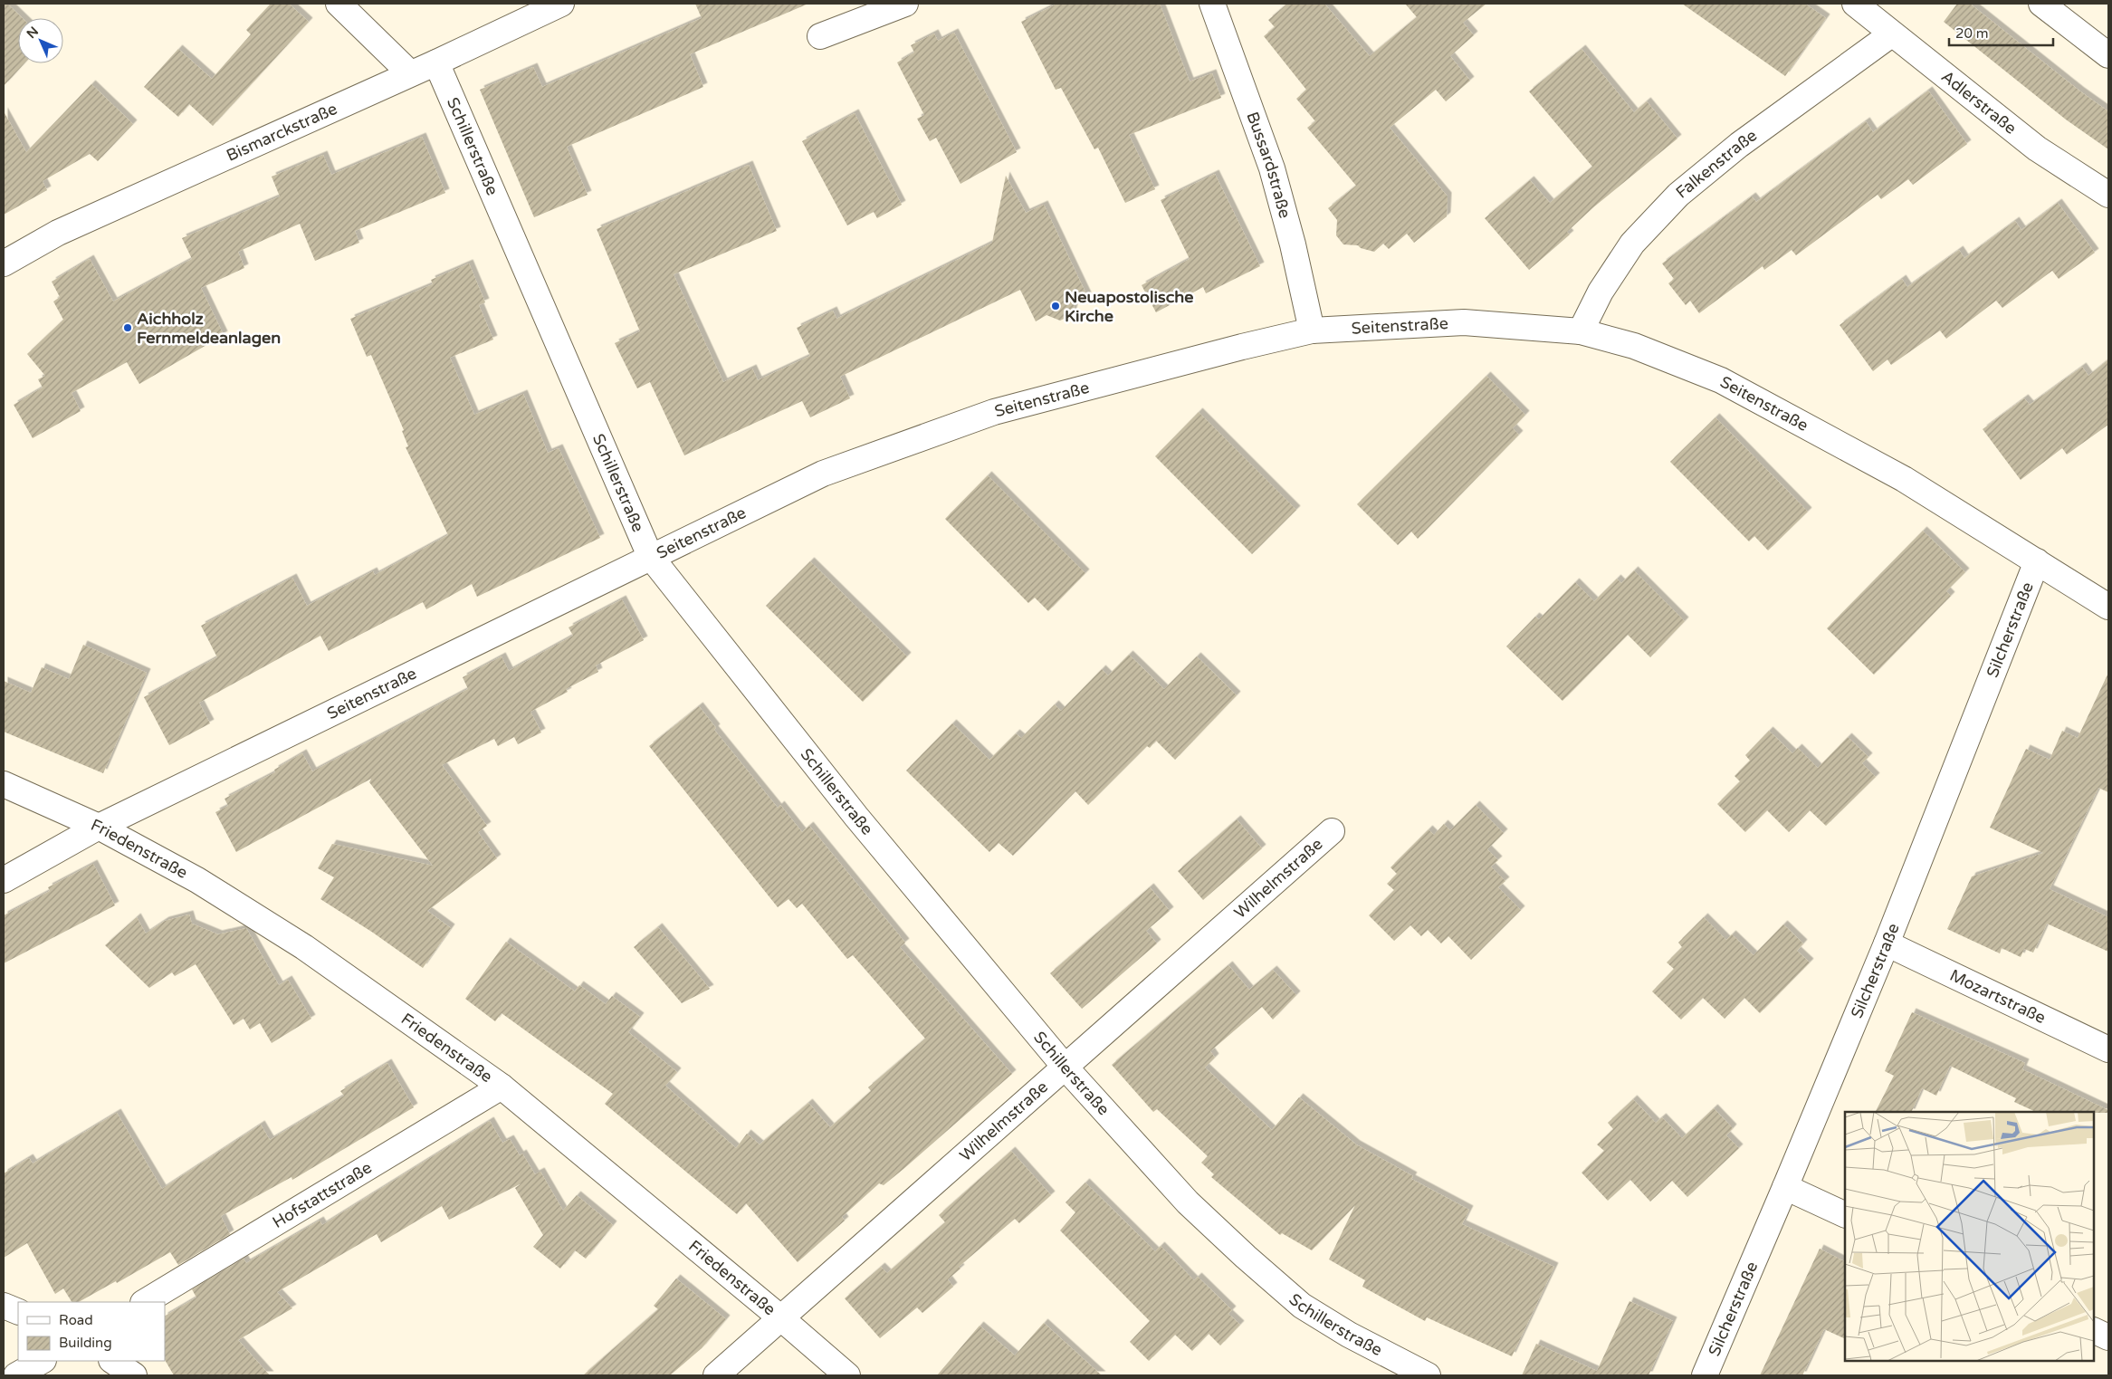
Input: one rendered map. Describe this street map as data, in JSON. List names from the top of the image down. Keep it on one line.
{"streets":{"street":["Adlerstraße","Bismarckstraße","Schillerstraße","Bussardstraße","Falkenstraße","Seitenstraße","Silcherstraße","Friedenstraße","Wilhelmstraße","Mozartstraße","Hofstattstraße"]},"crossings":[["Adlerstraße","Falkenstraße"],["Bismarckstraße","Schillerstraße"],["Schillerstraße","Seitenstraße"],["Schillerstraße","Wilhelmstraße"],["Bussardstraße","Seitenstraße"],["Falkenstraße","Seitenstraße"],["Seitenstraße","Silcherstraße"],["Seitenstraße","Friedenstraße"],["Silcherstraße","Mozartstraße"],["Friedenstraße","Wilhelmstraße"],["Friedenstraße","Hofstattstraße"]],"places":["Neuapostolische Kirche","Aichholz Fernmeldeanlagen"],"legend":["Road","Building"],"scale_bar":"20 m","north":"top left"}
